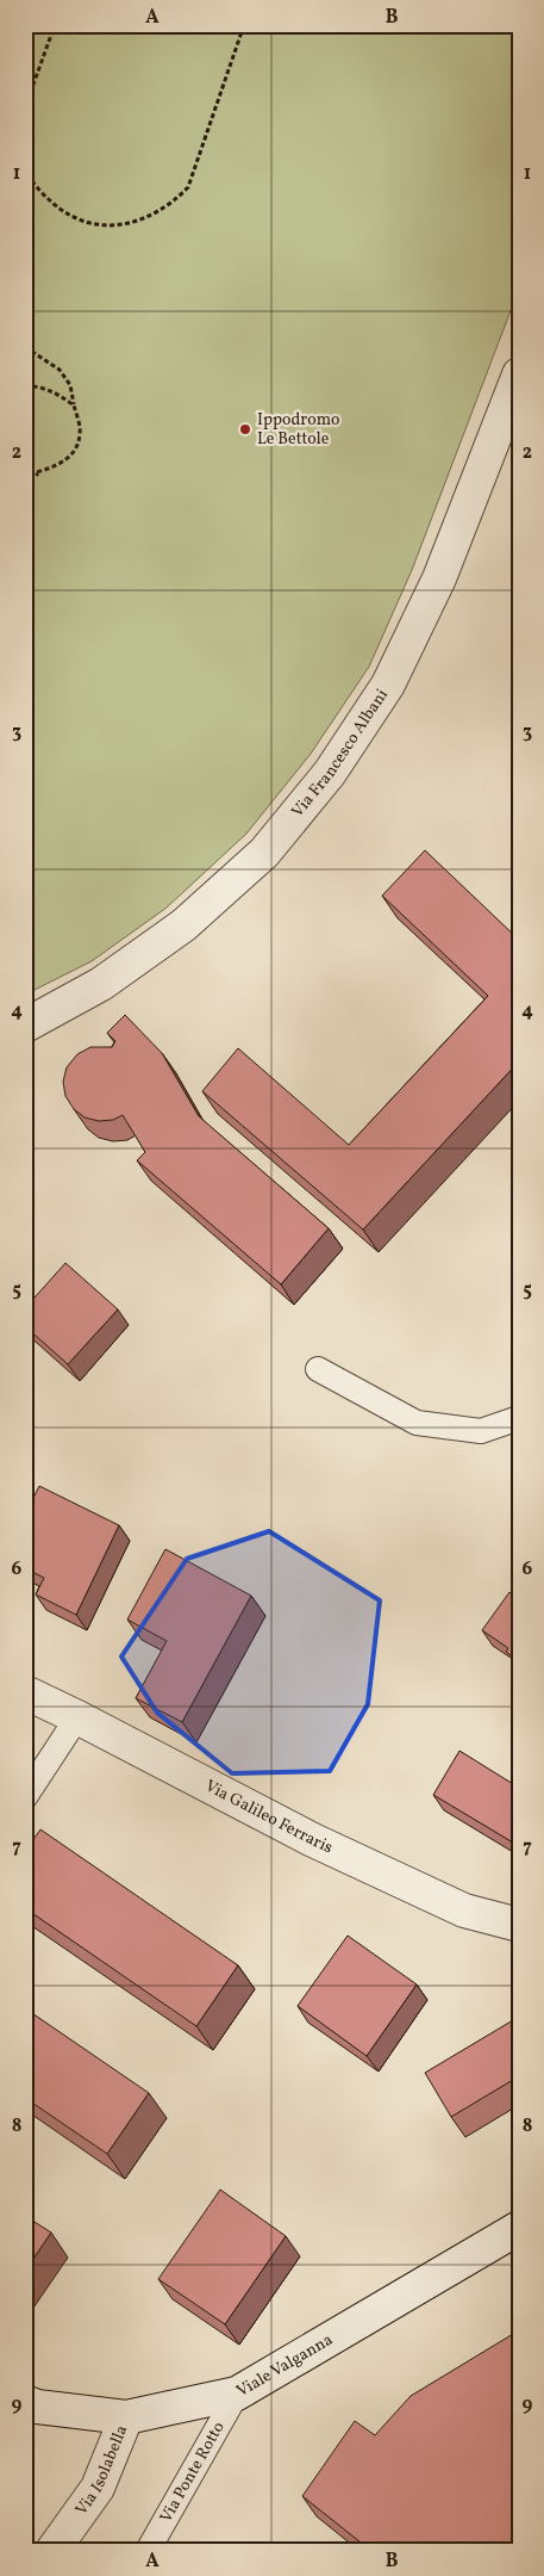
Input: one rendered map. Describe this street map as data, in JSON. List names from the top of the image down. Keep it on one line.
{"streets":{"street":["Via Francesco Albani","Via Galileo Ferraris","Viale Valganna","Via Isolabella"],"lane":["Via Ponte Rotto"]},"crossings":[["Viale Valganna","Via Isolabella"],["Viale Valganna","Via Ponte Rotto"]],"places":["Ippodromo Le Bettole"],"grid":{"columns":["A","B"],"rows":["1","2","3","4","5","6","7","8","9"]}}
